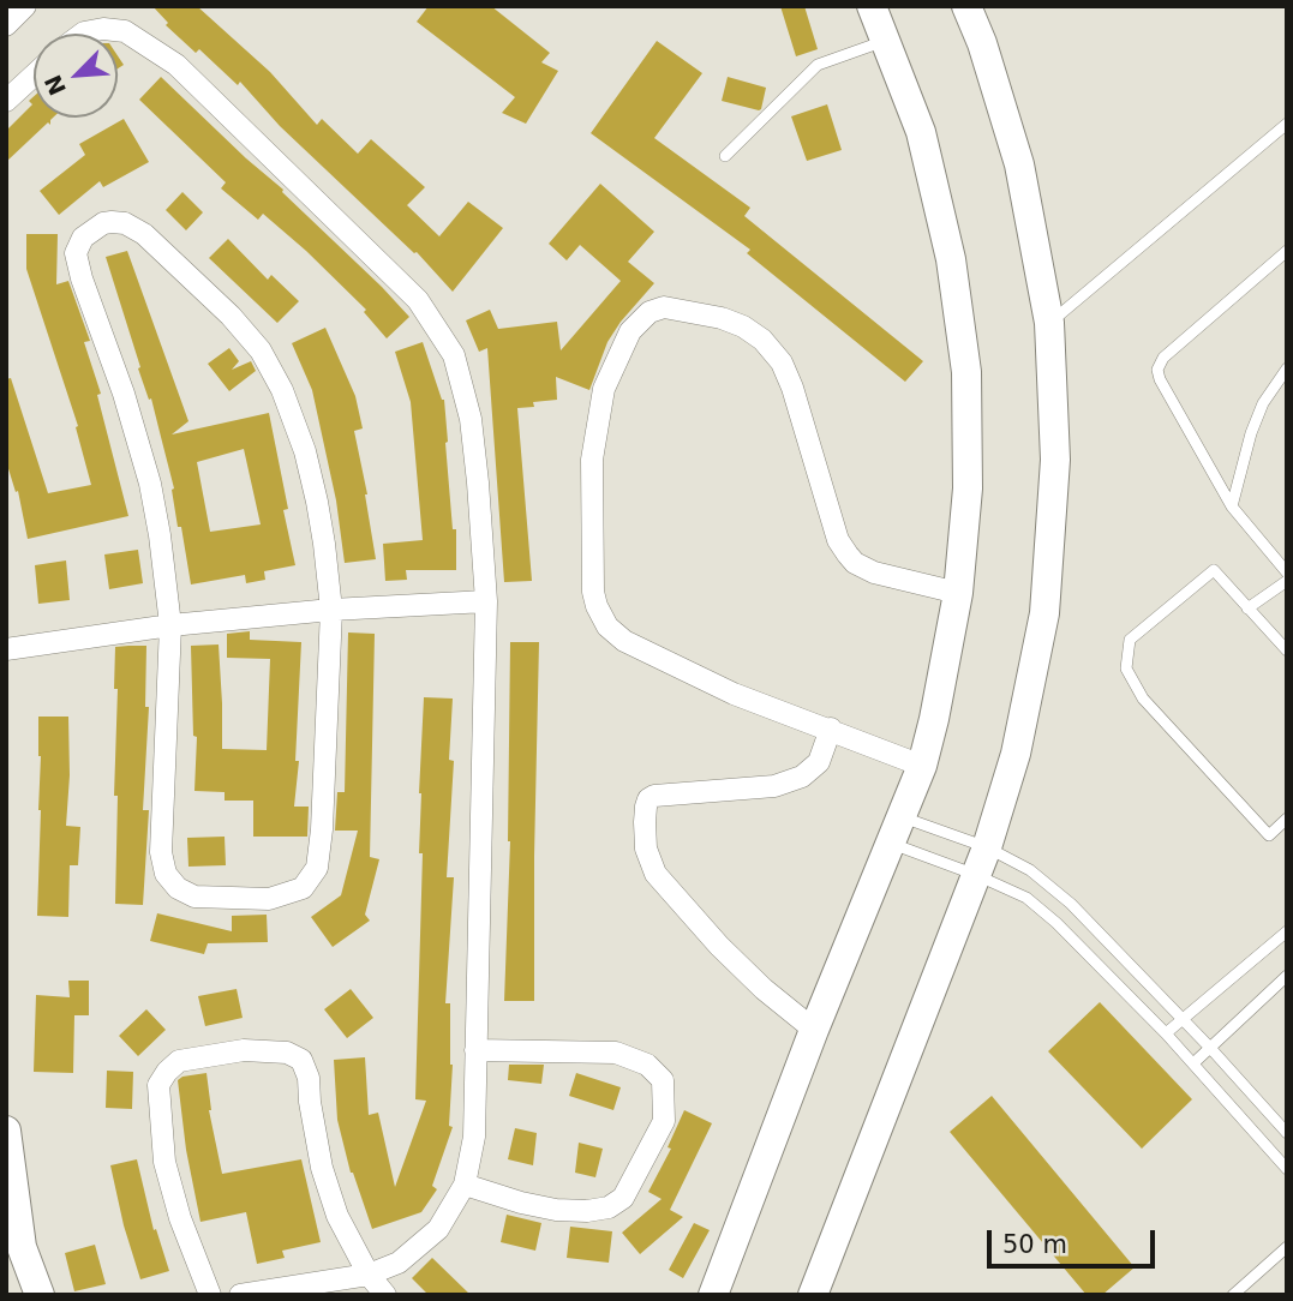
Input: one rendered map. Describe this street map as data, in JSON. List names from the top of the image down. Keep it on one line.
{"scale_bar":"50 m","north":"bottom left"}
